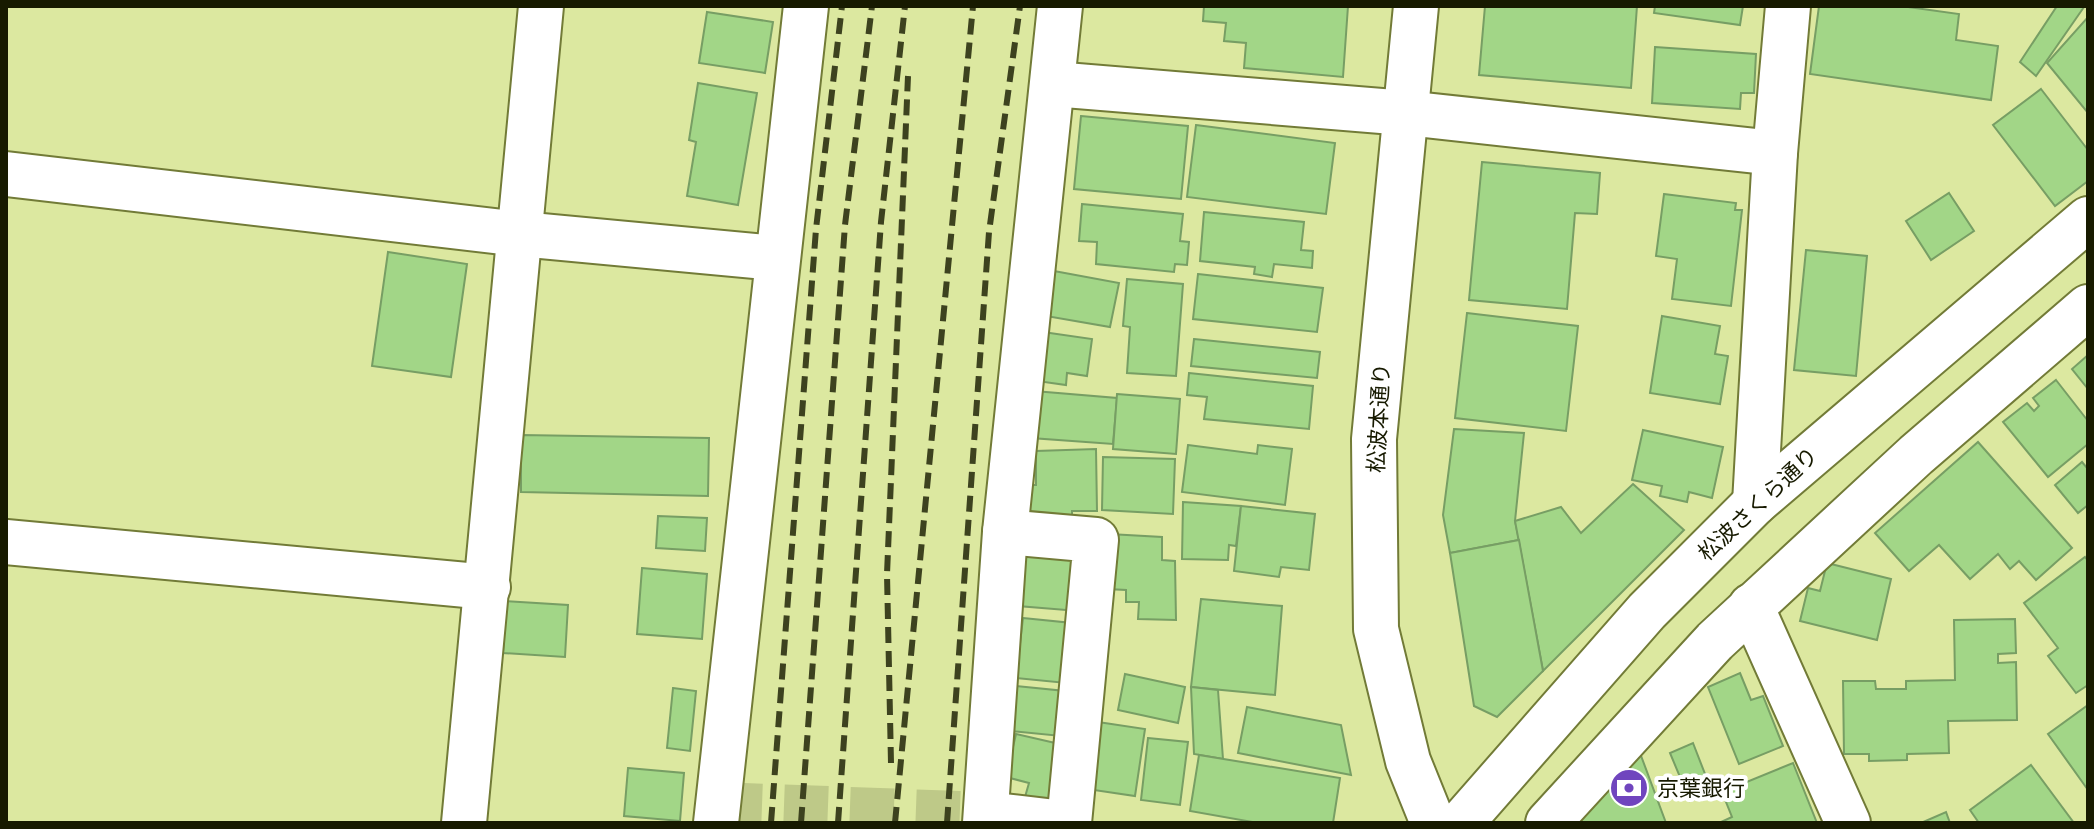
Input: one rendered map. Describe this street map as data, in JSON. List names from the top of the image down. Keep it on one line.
{"streets":{"street":["松波本通り","松波さくら通り"]},"places":{"bank":["京葉銀行"]}}
